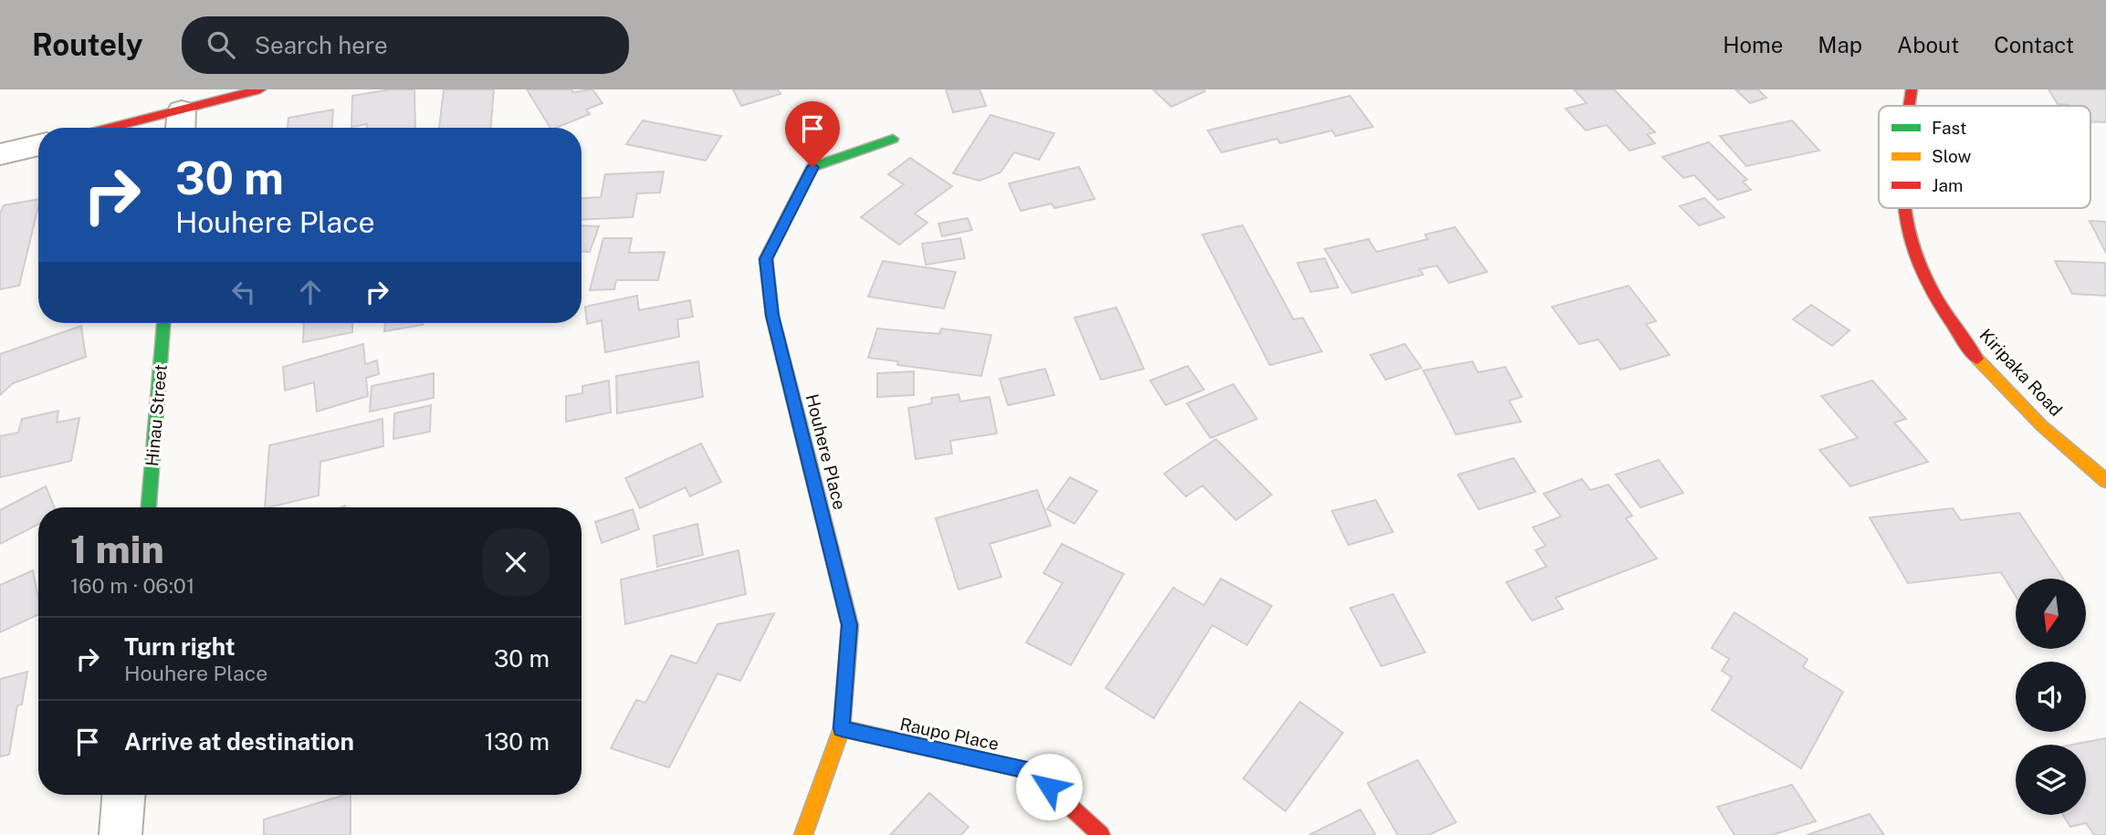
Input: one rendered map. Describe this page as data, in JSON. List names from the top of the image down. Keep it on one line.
{"streets":{"street":["Kiripaka Road","Hinau Street","Houhere Place","Raupo Place"]},"crossings":[["Houhere Place","Raupo Place"]],"legend":["Fast","Slow","Jam"],"north":"bottom","page":{"header":"Routely","search":"Search here","nav":["Home","Map","About","Contact"],"turn":["30 m","Houhere Place"],"heading":["1 min","160 m · 06:01"],"list":[{"name":"Turn right","note":"Houhere Place","value":"30 m"},{"name":"Arrive at destination","value":"130 m"}]}}
